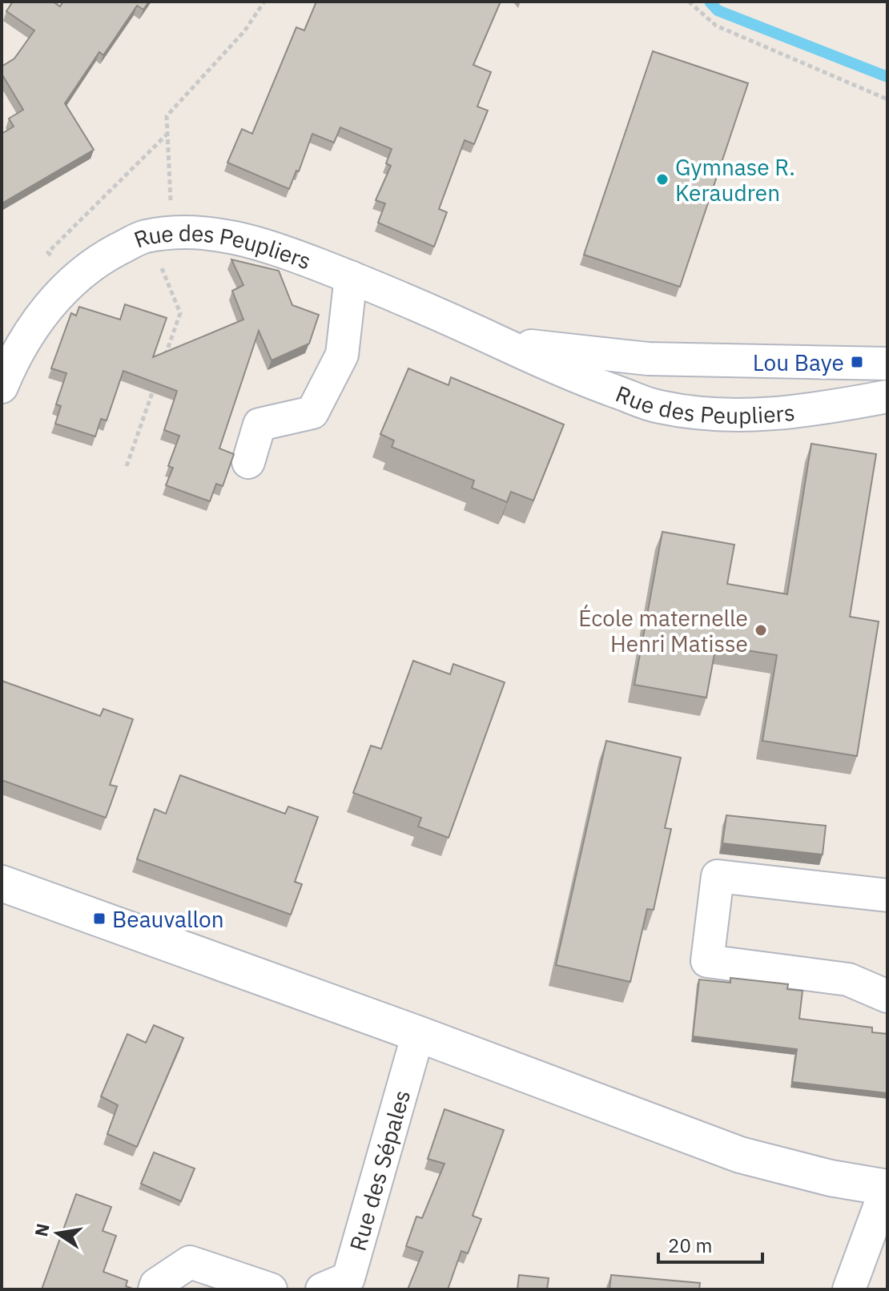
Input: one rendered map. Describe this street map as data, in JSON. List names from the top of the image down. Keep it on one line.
{"streets":{"street":["Rue des Peupliers","Rue des Sépales"]},"places":{"other":["Gymnase R. Keraudren","École maternelle Henri Matisse"],"transit":["Lou Baye","Beauvallon"]},"scale_bar":"20 m","north":"left"}
